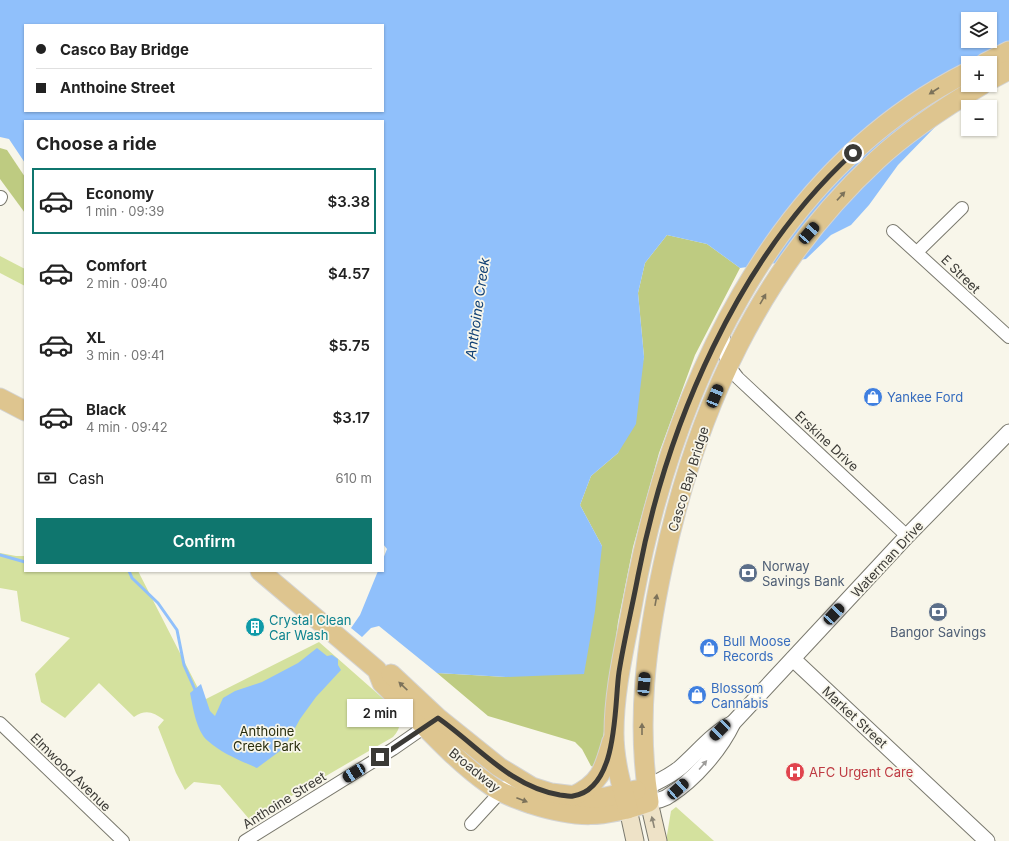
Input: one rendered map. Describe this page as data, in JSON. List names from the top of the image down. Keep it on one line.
{"streets":{"main road":["Casco Bay Bridge","Waterman Drive","Broadway"],"street":["E Street","Erskine Drive","Market Street","Elmwood Avenue","Anthoine Street"]},"crossings":[["Erskine Drive","Casco Bay Bridge"],["Erskine Drive","Waterman Drive"],["Casco Bay Bridge","Waterman Drive"],["Casco Bay Bridge","Broadway"],["Waterman Drive","Market Street"],["Waterman Drive","Broadway"],["Broadway","Anthoine Street"]],"water":["Anthoine Creek"],"parks":["Anthoine Creek Park"],"places":{"shop":["Yankee Ford","Bull Moose Records","Blossom Cannabis"],"bank":["Norway Savings Bank","Bangor Savings"],"building":["Crystal Clean Car Wash"],"hospital":["AFC Urgent Care"]},"page":{"map_buttons":["+","−"],"banner":["Casco Bay Bridge","Anthoine Street"],"heading":"Choose a ride","list":[{"name":"Economy","note":"1 min · 09:39","value":"$3.38"},{"name":"Comfort","note":"2 min · 09:40","value":"$4.57"},{"name":"XL","note":"3 min · 09:41","value":"$5.75"},{"name":"Black","note":"4 min · 09:42","value":"$3.17"}],"pay":["Cash","610 m"],"buttons":"Confirm","bubble":"2 min"}}
